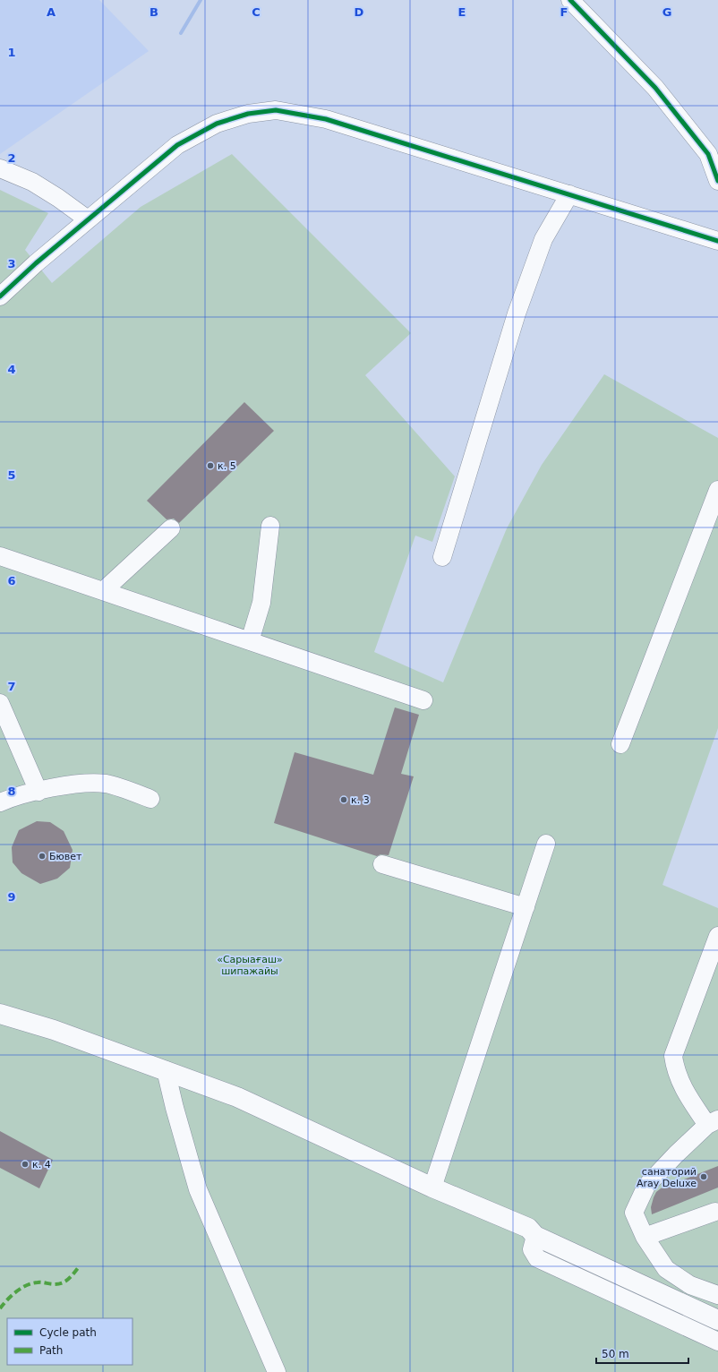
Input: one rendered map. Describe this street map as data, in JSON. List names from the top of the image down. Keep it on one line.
{"parks":["«Сарыағаш» шипажайы"],"places":["к. 5","к. 3","Бювет","к. 4","санаторий Aray Deluxe"],"legend":["Cycle path","Path"],"scale_bar":"50 m","grid":{"columns":["A","B","C","D","E","F","G"],"rows":["1","2","3","4","5","6","7","8","9"]}}
